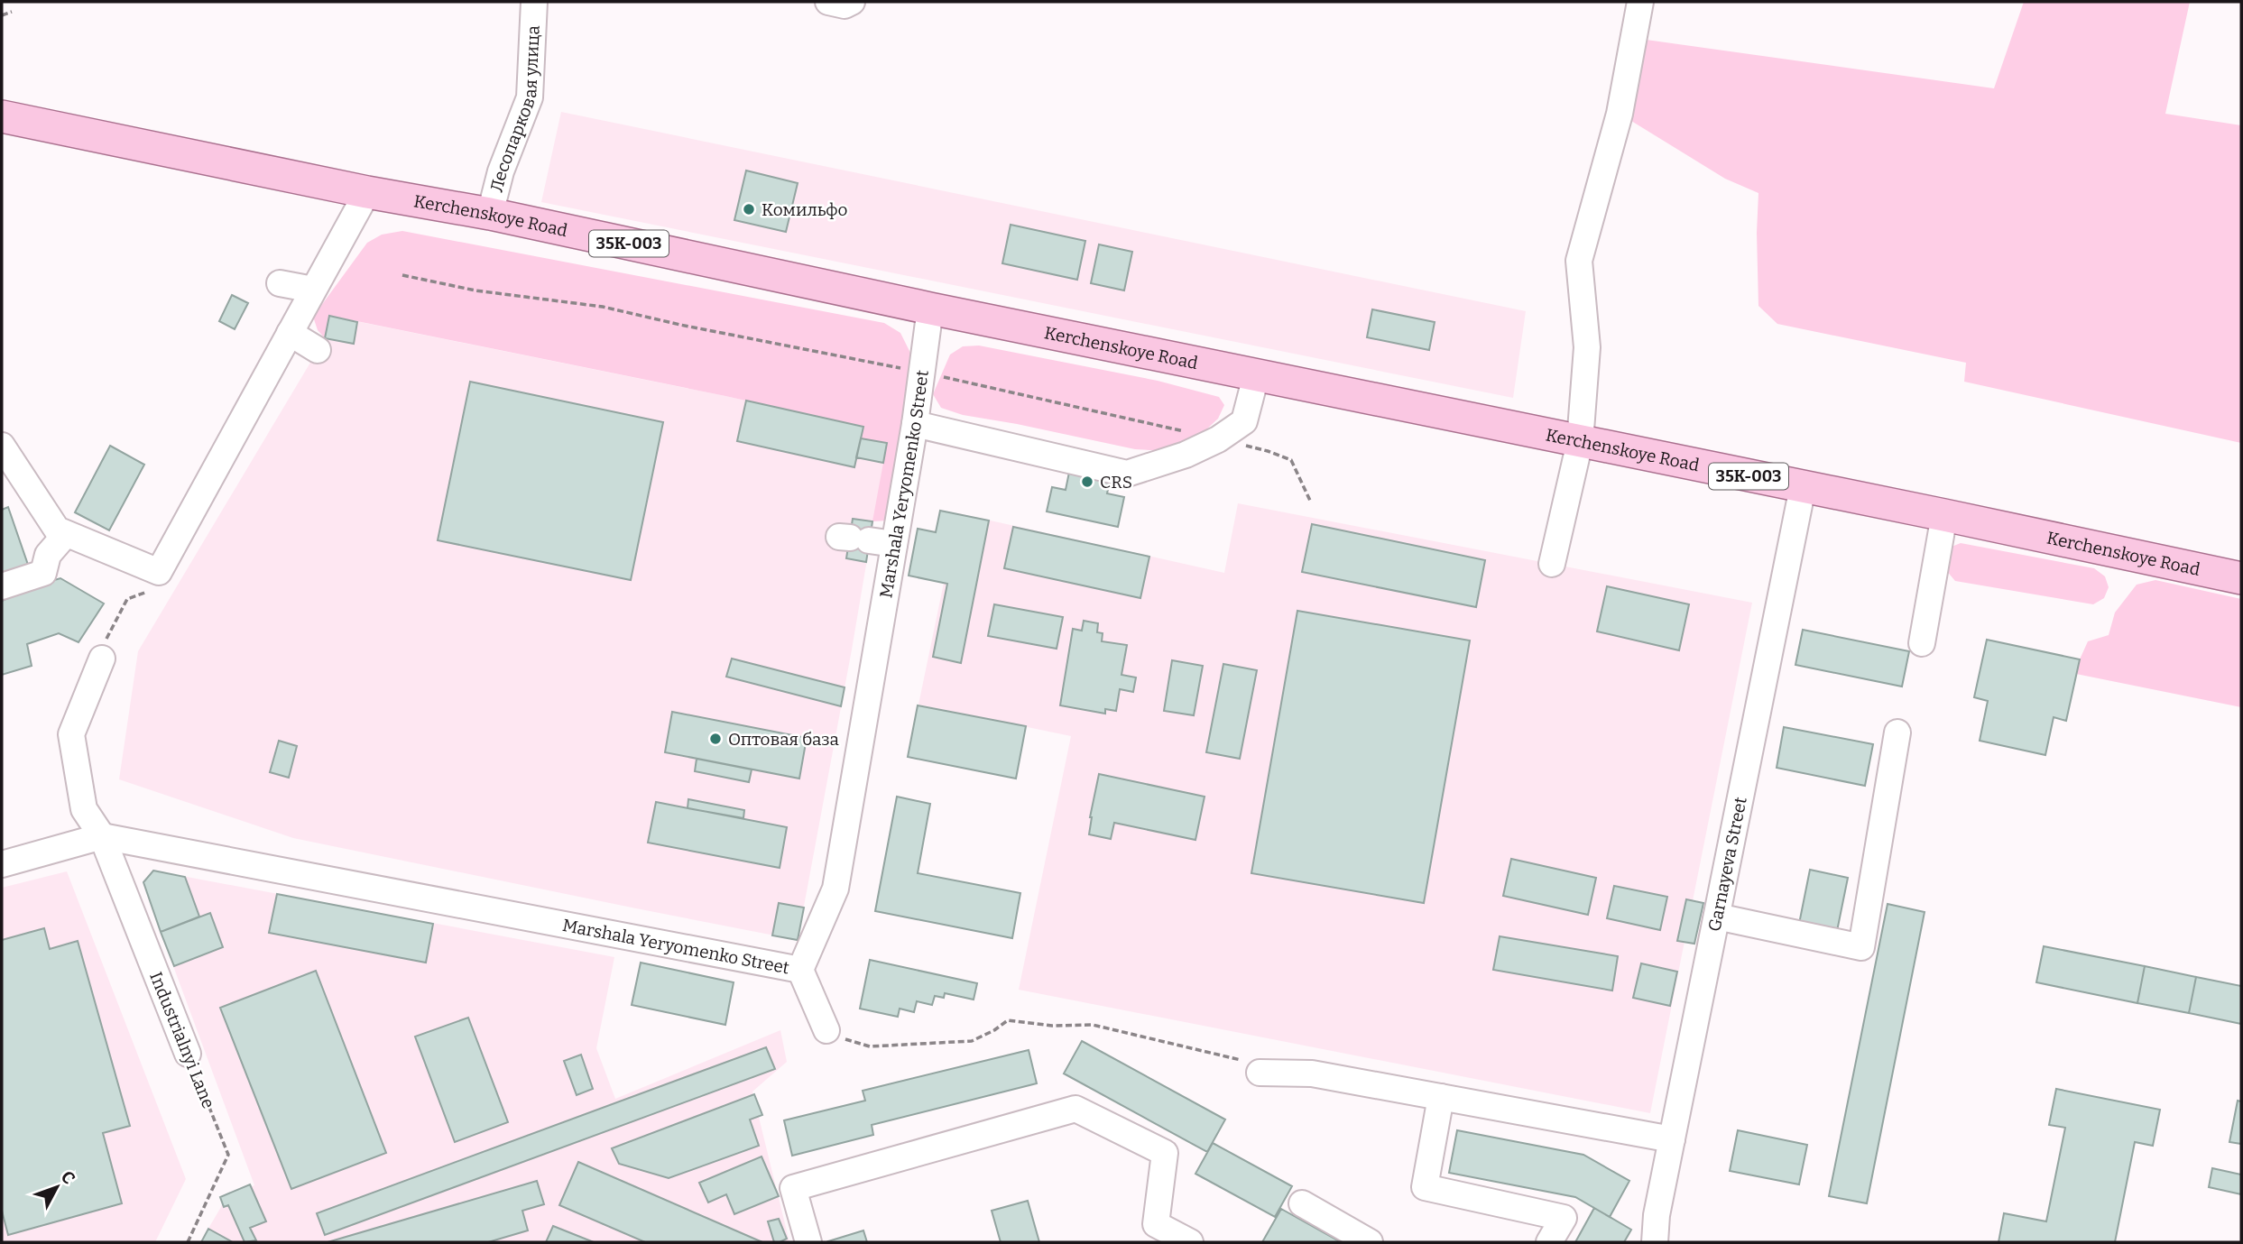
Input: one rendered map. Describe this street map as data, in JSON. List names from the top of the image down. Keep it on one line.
{"streets":{"main road":["Kerchenskoye Road","35К-003"],"street":["Лесопарковая улица","Marshala Yeryomenko Street","Garnayeva Street","Industrialnyi Lane"]},"crossings":[["Лесопарковая улица","Kerchenskoye Road"],["Kerchenskoye Road","Marshala Yeryomenko Street"],["Kerchenskoye Road","Garnayeva Street"],["Marshala Yeryomenko Street","Industrialnyi Lane"]],"places":["Комильфо","CRS","Оптовая база"],"north":"top right"}
